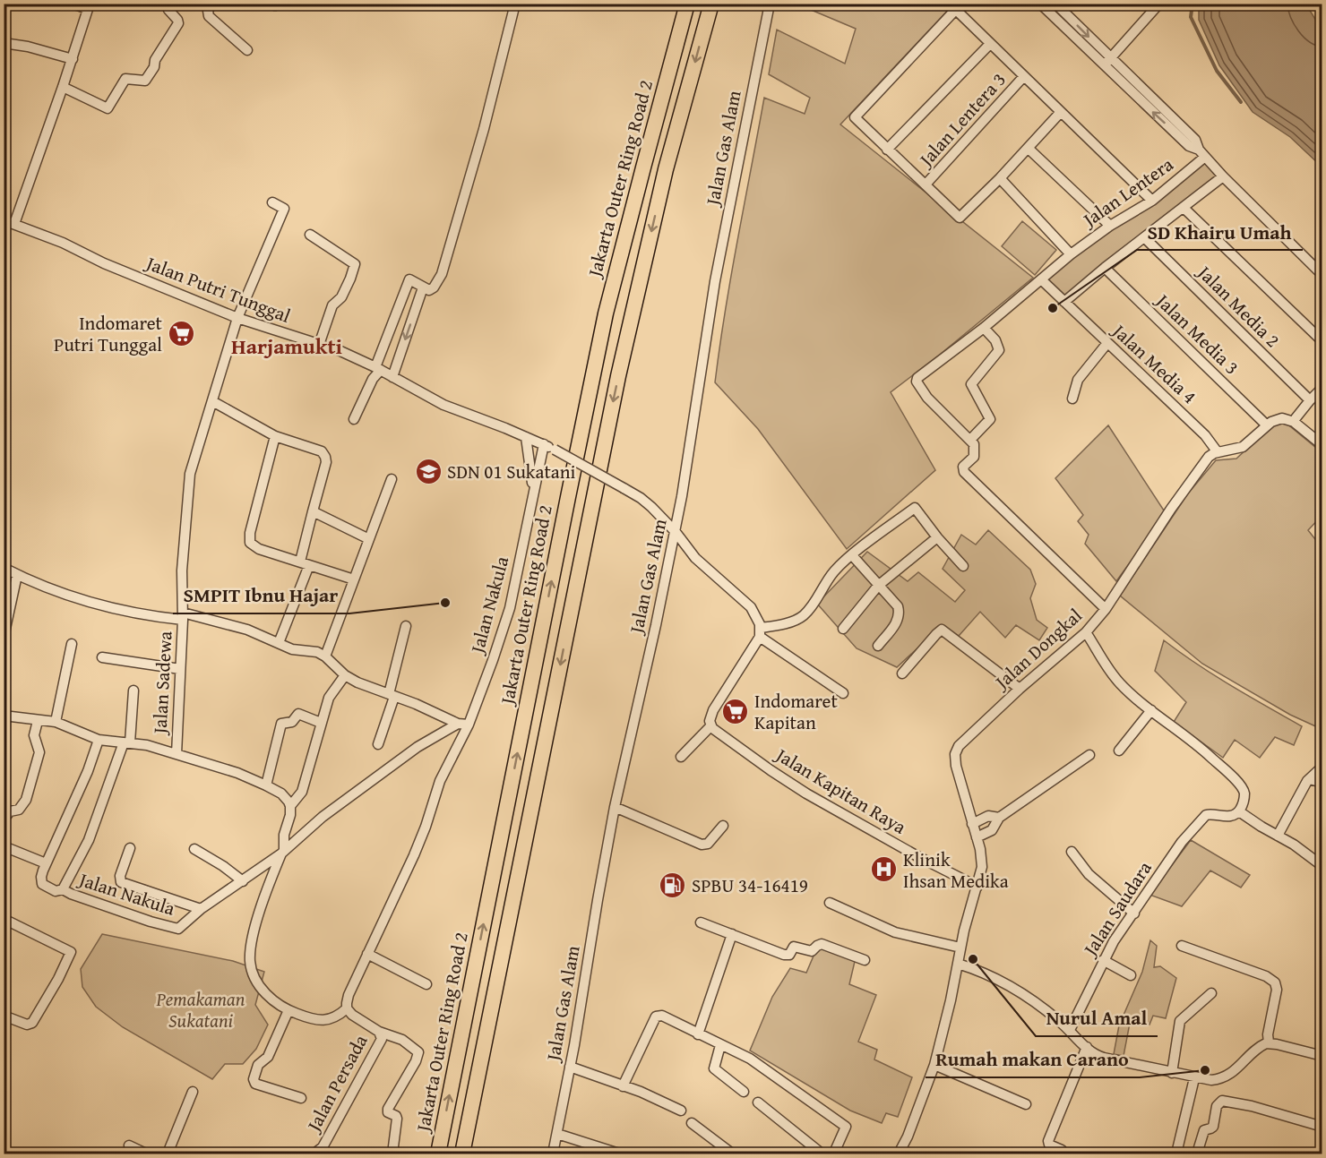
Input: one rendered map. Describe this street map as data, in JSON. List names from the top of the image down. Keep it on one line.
{"streets":{"highway":["Jakarta Outer Ring Road 2"],"street":["Jalan Lentera 3","Jalan Gas Alam","Jalan Lentera","Jalan Putri Tunggal","Jalan Media 2","Jalan Media 3","Jalan Media 4","Jalan Nakula","Jalan Dongkal","Jalan Sadewa","Jalan Kapitan Raya","Jalan Saudara","Jalan Persada"]},"crossings":[["Jalan Gas Alam","Jalan Putri Tunggal"],["Jalan Lentera","Jalan Media 4"],["Jalan Putri Tunggal","Jalan Nakula"],["Jalan Putri Tunggal","Jalan Sadewa"],["Jalan Media 4","Jalan Dongkal"],["Jalan Nakula","Jalan Persada"],["Jalan Dongkal","Jalan Kapitan Raya"]],"districts":["Harjamukti"],"parks":["Pemakaman Sukatani"],"places":{"other":["SD Khairu Umah","SMPIT Ibnu Hajar","Nurul Amal","Rumah makan Carano"],"supermarket":["Indomaret Putri Tunggal","Indomaret Kapitan"],"school or university":["SDN 01 Sukatani"],"hospital":["Klinik Ihsan Medika"],"fuel station":["SPBU 34-16419"]}}
